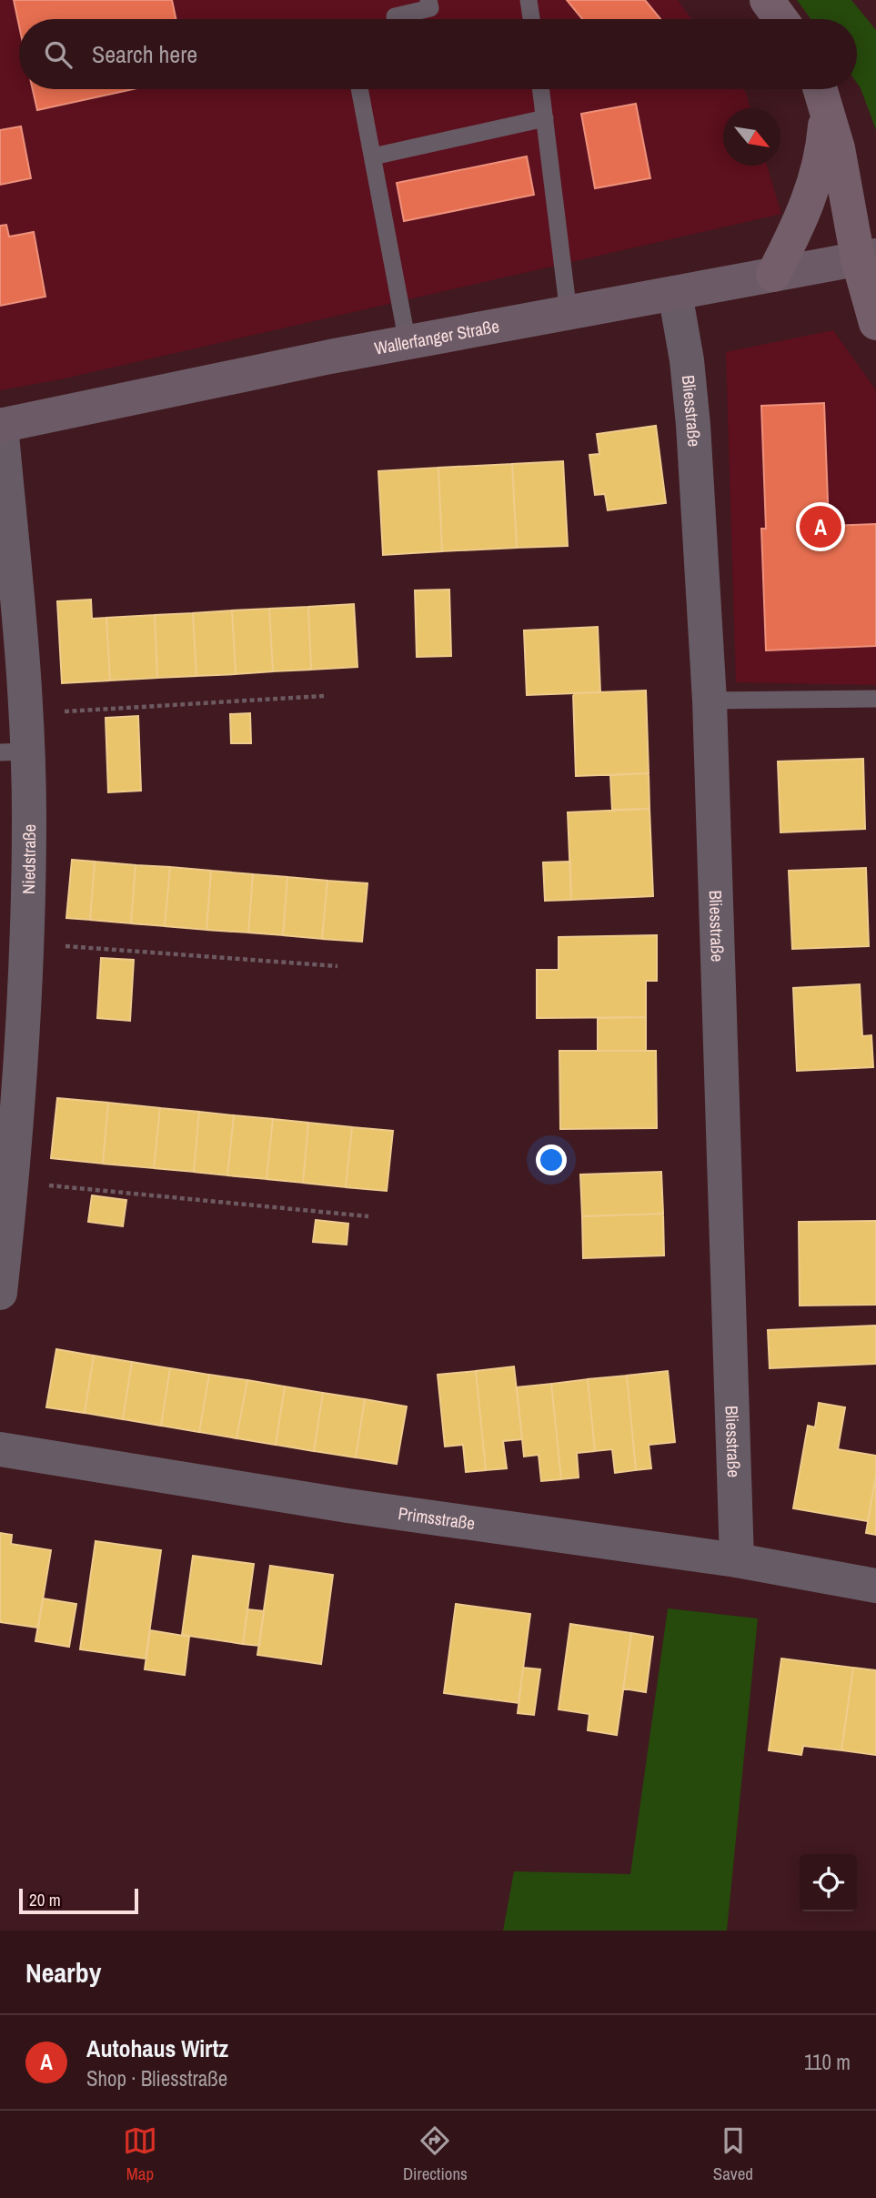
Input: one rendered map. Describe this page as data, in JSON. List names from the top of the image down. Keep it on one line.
{"streets":{"main road":["Wallerfanger Straße"],"street":["Bliesstraße","Niedstraße","Primsstraße"]},"crossings":[["Wallerfanger Straße","Bliesstraße"],["Wallerfanger Straße","Niedstraße"],["Bliesstraße","Primsstraße"]],"scale_bar":"20 m","north":"bottom right","page":{"search":"Search here","pins":"A","scale":"20 m","heading":"Nearby","list":[{"mark":"A","name":"Autohaus Wirtz","note":"Shop · Bliesstraße","value":"110 m"}],"nav":["Map","Directions","Saved"]}}
